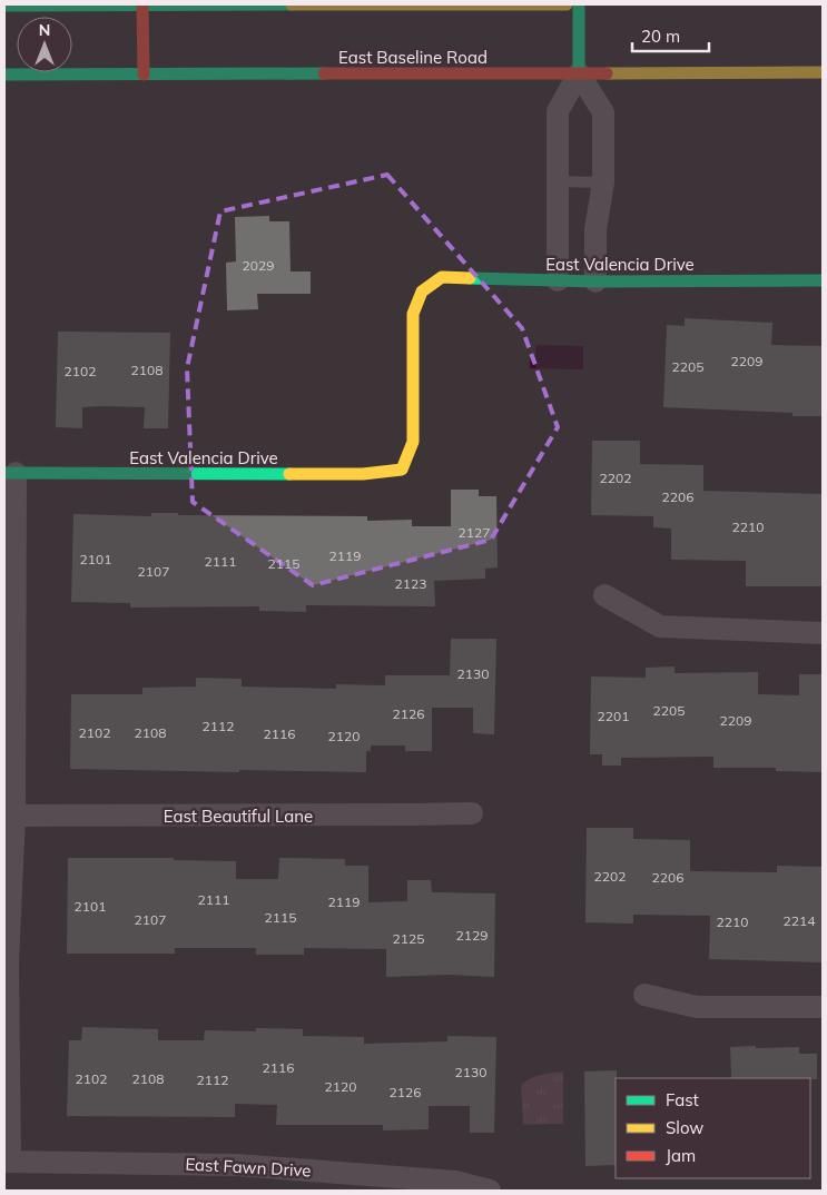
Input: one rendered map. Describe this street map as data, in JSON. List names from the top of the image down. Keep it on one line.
{"streets":{"main road":["East Baseline Road","East Valencia Drive"],"street":["East Beautiful Lane","East Fawn Drive"]},"house_numbers":["2029","2209","2205","2108","2102","2202","2206","2210","2127","2119","2101","2111","2115","2107","2123","2130","2205","2126","2201","2209","2112","2102","2108","2116","2120","2202","2206","2111","2119","2101","2115","2107","2214","2210","2129","2125","2116","2130","2102","2108","2112","2120","2126"],"legend":["Fast","Slow","Jam"],"scale_bar":"20 m","north":"top"}
